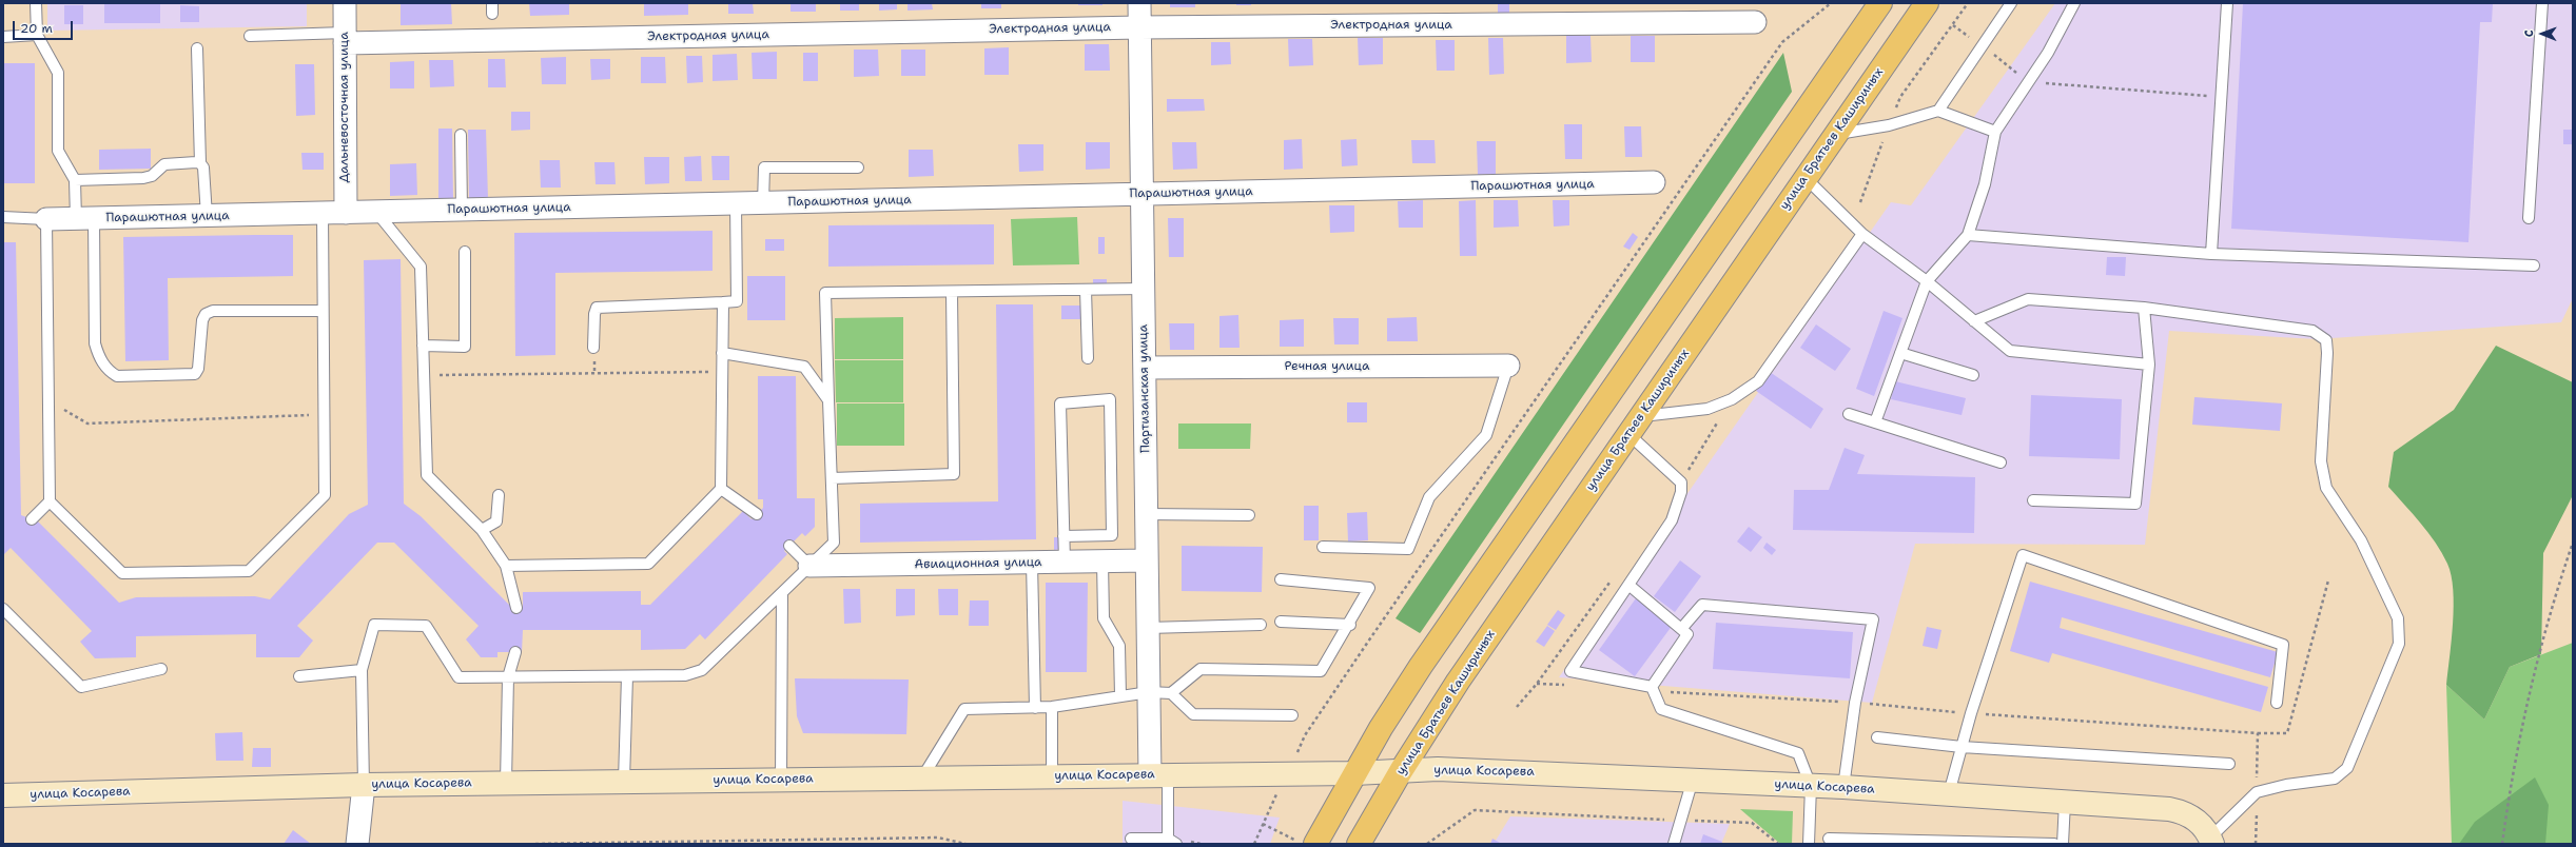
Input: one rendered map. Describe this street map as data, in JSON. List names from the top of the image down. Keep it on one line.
{"streets":{"main road":["улица Братьев Кашириных"],"street":["Электродная улица","Дальневосточная улица","Парашютная улица","Речная улица","Партизанская улица","Авиационная улица","улица Косарева"]},"crossings":[["Электродная улица","Дальневосточная улица"],["Электродная улица","Партизанская улица"],["Дальневосточная улица","Парашютная улица"],["улица Братьев Кашириных","улица Косарева"],["Парашютная улица","Партизанская улица"],["Речная улица","Партизанская улица"],["Партизанская улица","Авиационная улица"],["Партизанская улица","улица Косарева"]],"scale_bar":"20 m","north":"left"}
